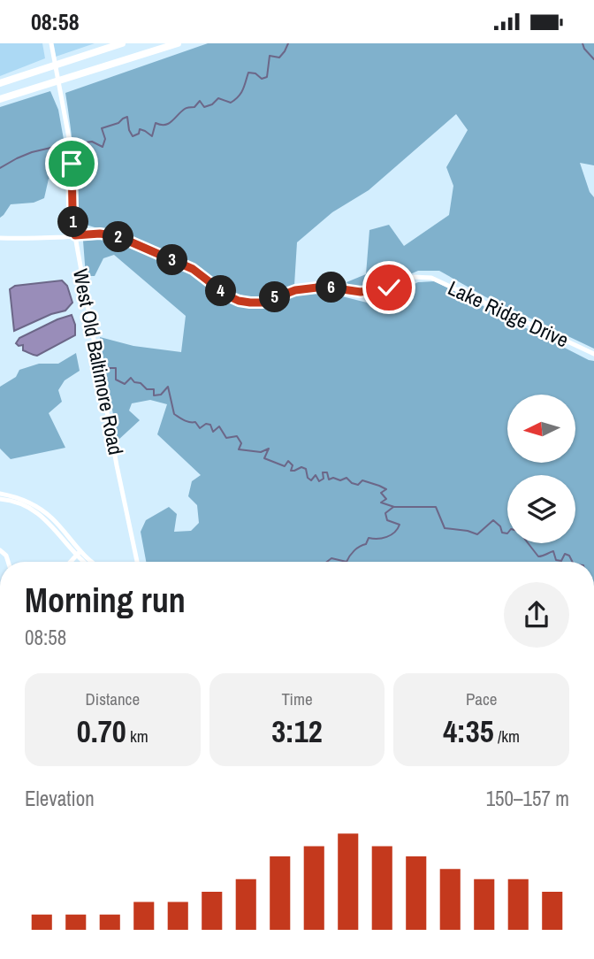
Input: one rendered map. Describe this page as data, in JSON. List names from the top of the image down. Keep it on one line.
{"streets":{"street":["Lake Ridge Drive","West Old Baltimore Road"]},"crossings":[["Lake Ridge Drive","West Old Baltimore Road"]],"north":"left","page":{"status":"08:58","pins":["1","2","3","6","4","5"],"heading":["Morning run","08:58"],"stats":[["Distance","0.70 km"],["Time","3:12"],["Pace","4:35 /km"]],"chart":["Elevation","150–157 m"]}}
